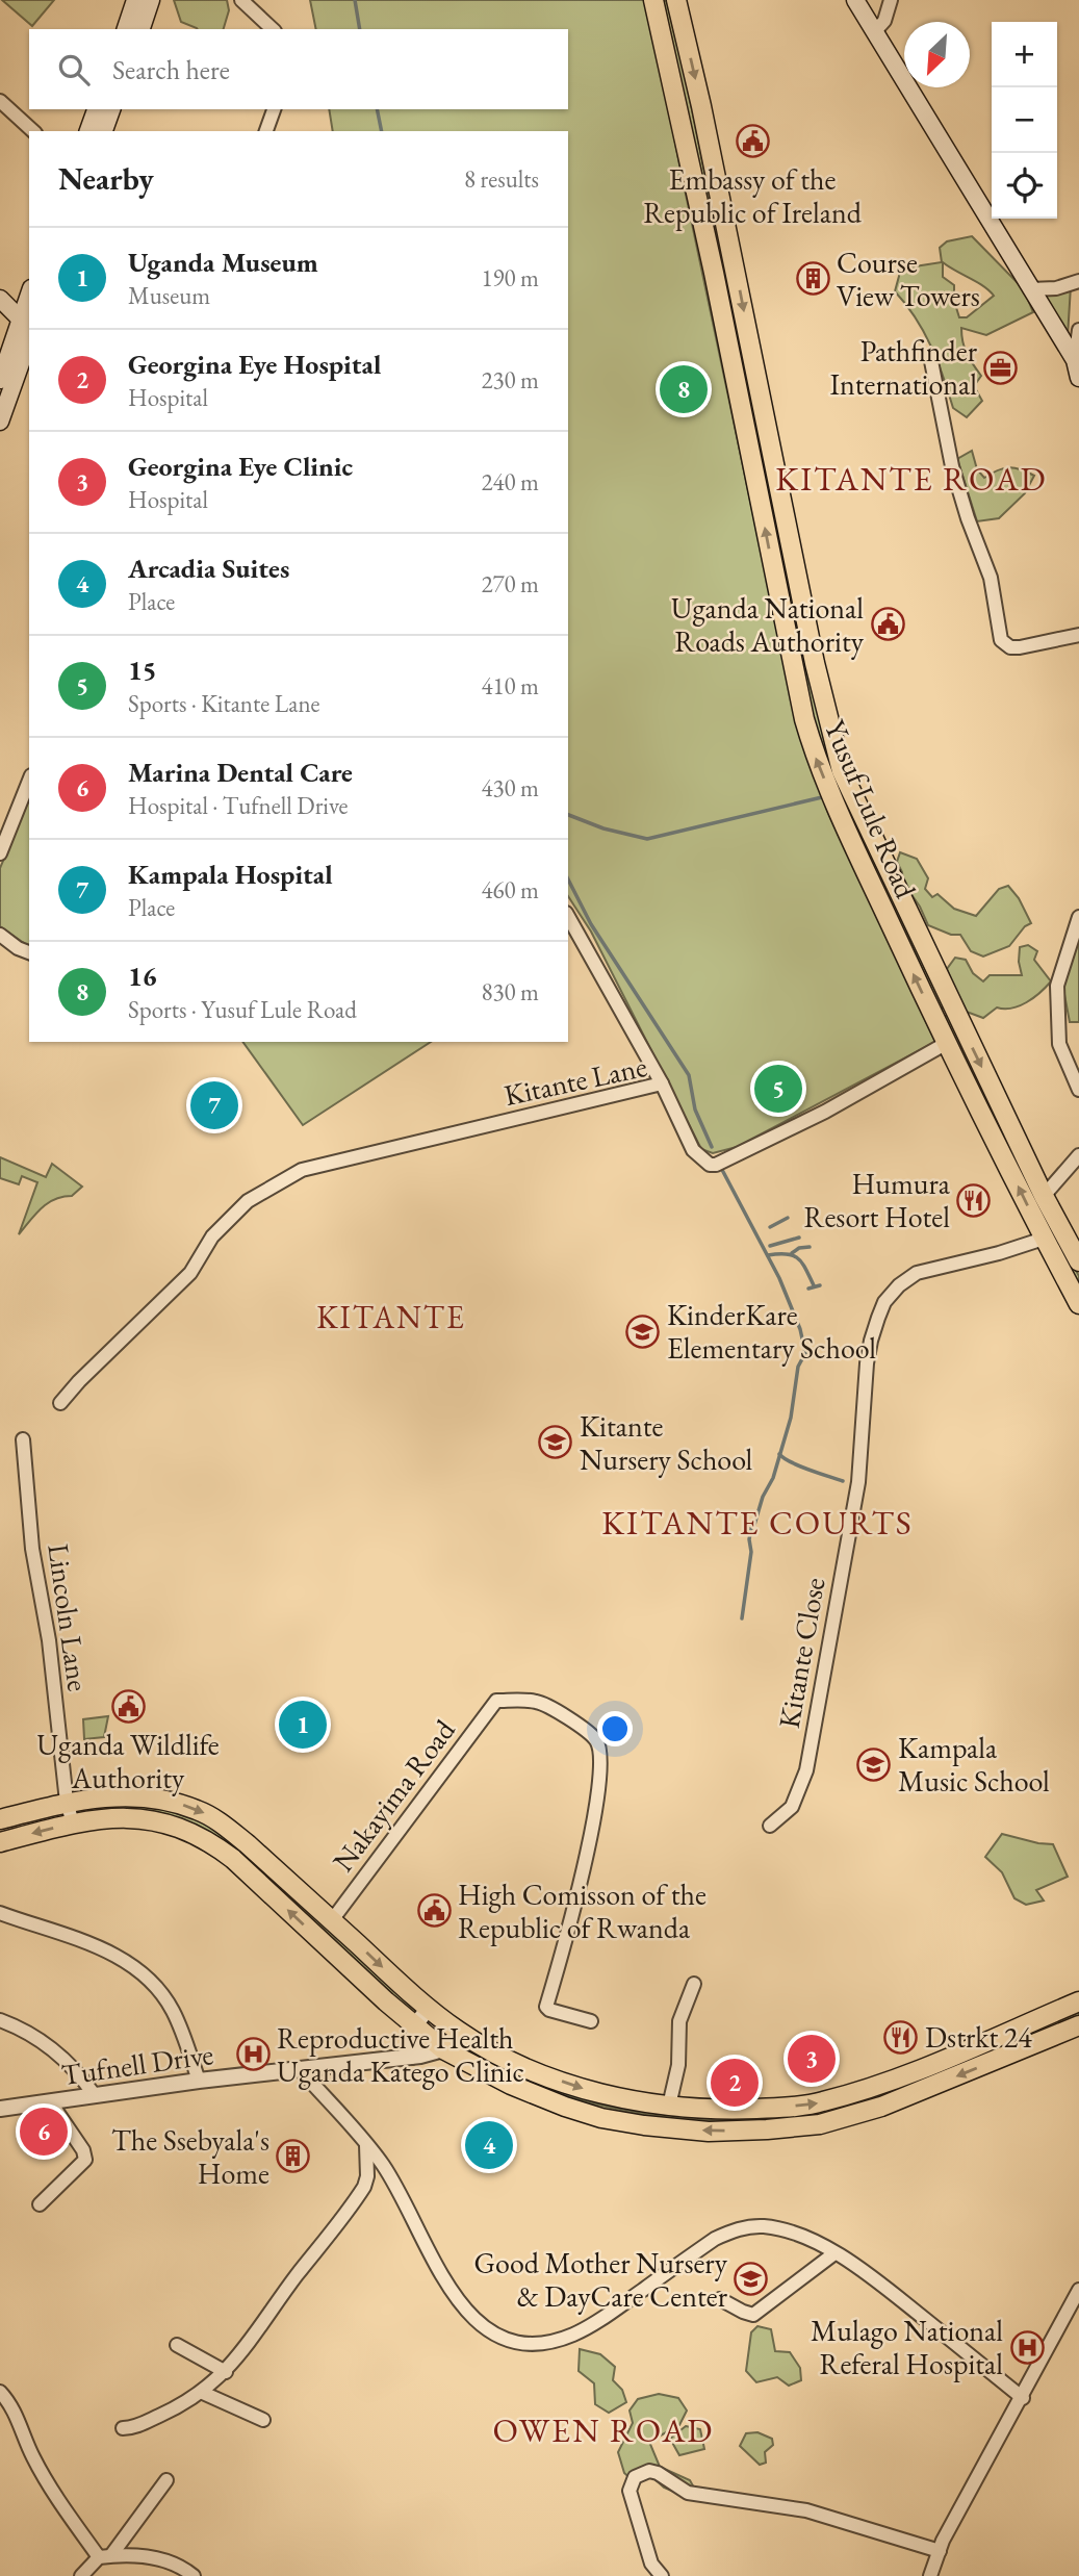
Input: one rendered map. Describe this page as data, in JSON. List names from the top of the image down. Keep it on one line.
{"streets":{"main road":["Yusuf Lule Road"],"street":["Kitante Lane","Lincoln Lane","Kitante Close","Nakayima Road","Tufnell Drive"]},"crossings":[["Yusuf Lule Road","Kitante Lane"],["Yusuf Lule Road","Kitante Close"]],"districts":["KITANTE ROAD","KITANTE","KITANTE COURTS","OWEN ROAD"],"places":{"public building":["Embassy of the Republic of Ireland","Uganda National Roads Authority","Uganda Wildlife Authority","High Comisson of the Republic of Rwanda"],"building":["Course View Towers","The Ssebyala's Home"],"office":["Pathfinder International"],"restaurant":["Humura Resort Hotel","Dstrkt 24"],"school or university":["KinderKare Elementary School","Kitante Nursery School","Kampala Music School","Good Mother Nursery & DayCare Center"],"hospital":["Reproductive Health Uganda Katego Clinic","Mulago National Referal Hospital"]},"north":"bottom left","page":{"map_buttons":["+","−"],"search":"Search here","heading":["Nearby","8 results"],"list":[{"mark":"1","name":"Uganda Museum","note":"Museum","value":"190 m"},{"mark":"2","name":"Georgina Eye Hospital","note":"Hospital","value":"230 m"},{"mark":"3","name":"Georgina Eye Clinic","note":"Hospital","value":"240 m"},{"mark":"4","name":"Arcadia Suites","note":"Place","value":"270 m"},{"mark":"5","name":"15","note":"Sports · Kitante Lane","value":"410 m"},{"mark":"6","name":"Marina Dental Care","note":"Hospital · Tufnell Drive","value":"430 m"},{"mark":"7","name":"Kampala Hospital","note":"Place","value":"460 m"},{"mark":"8","name":"16","note":"Sports · Yusuf Lule Road","value":"830 m"}],"pins":["8","5","7","1","3","2","6","4"]}}
